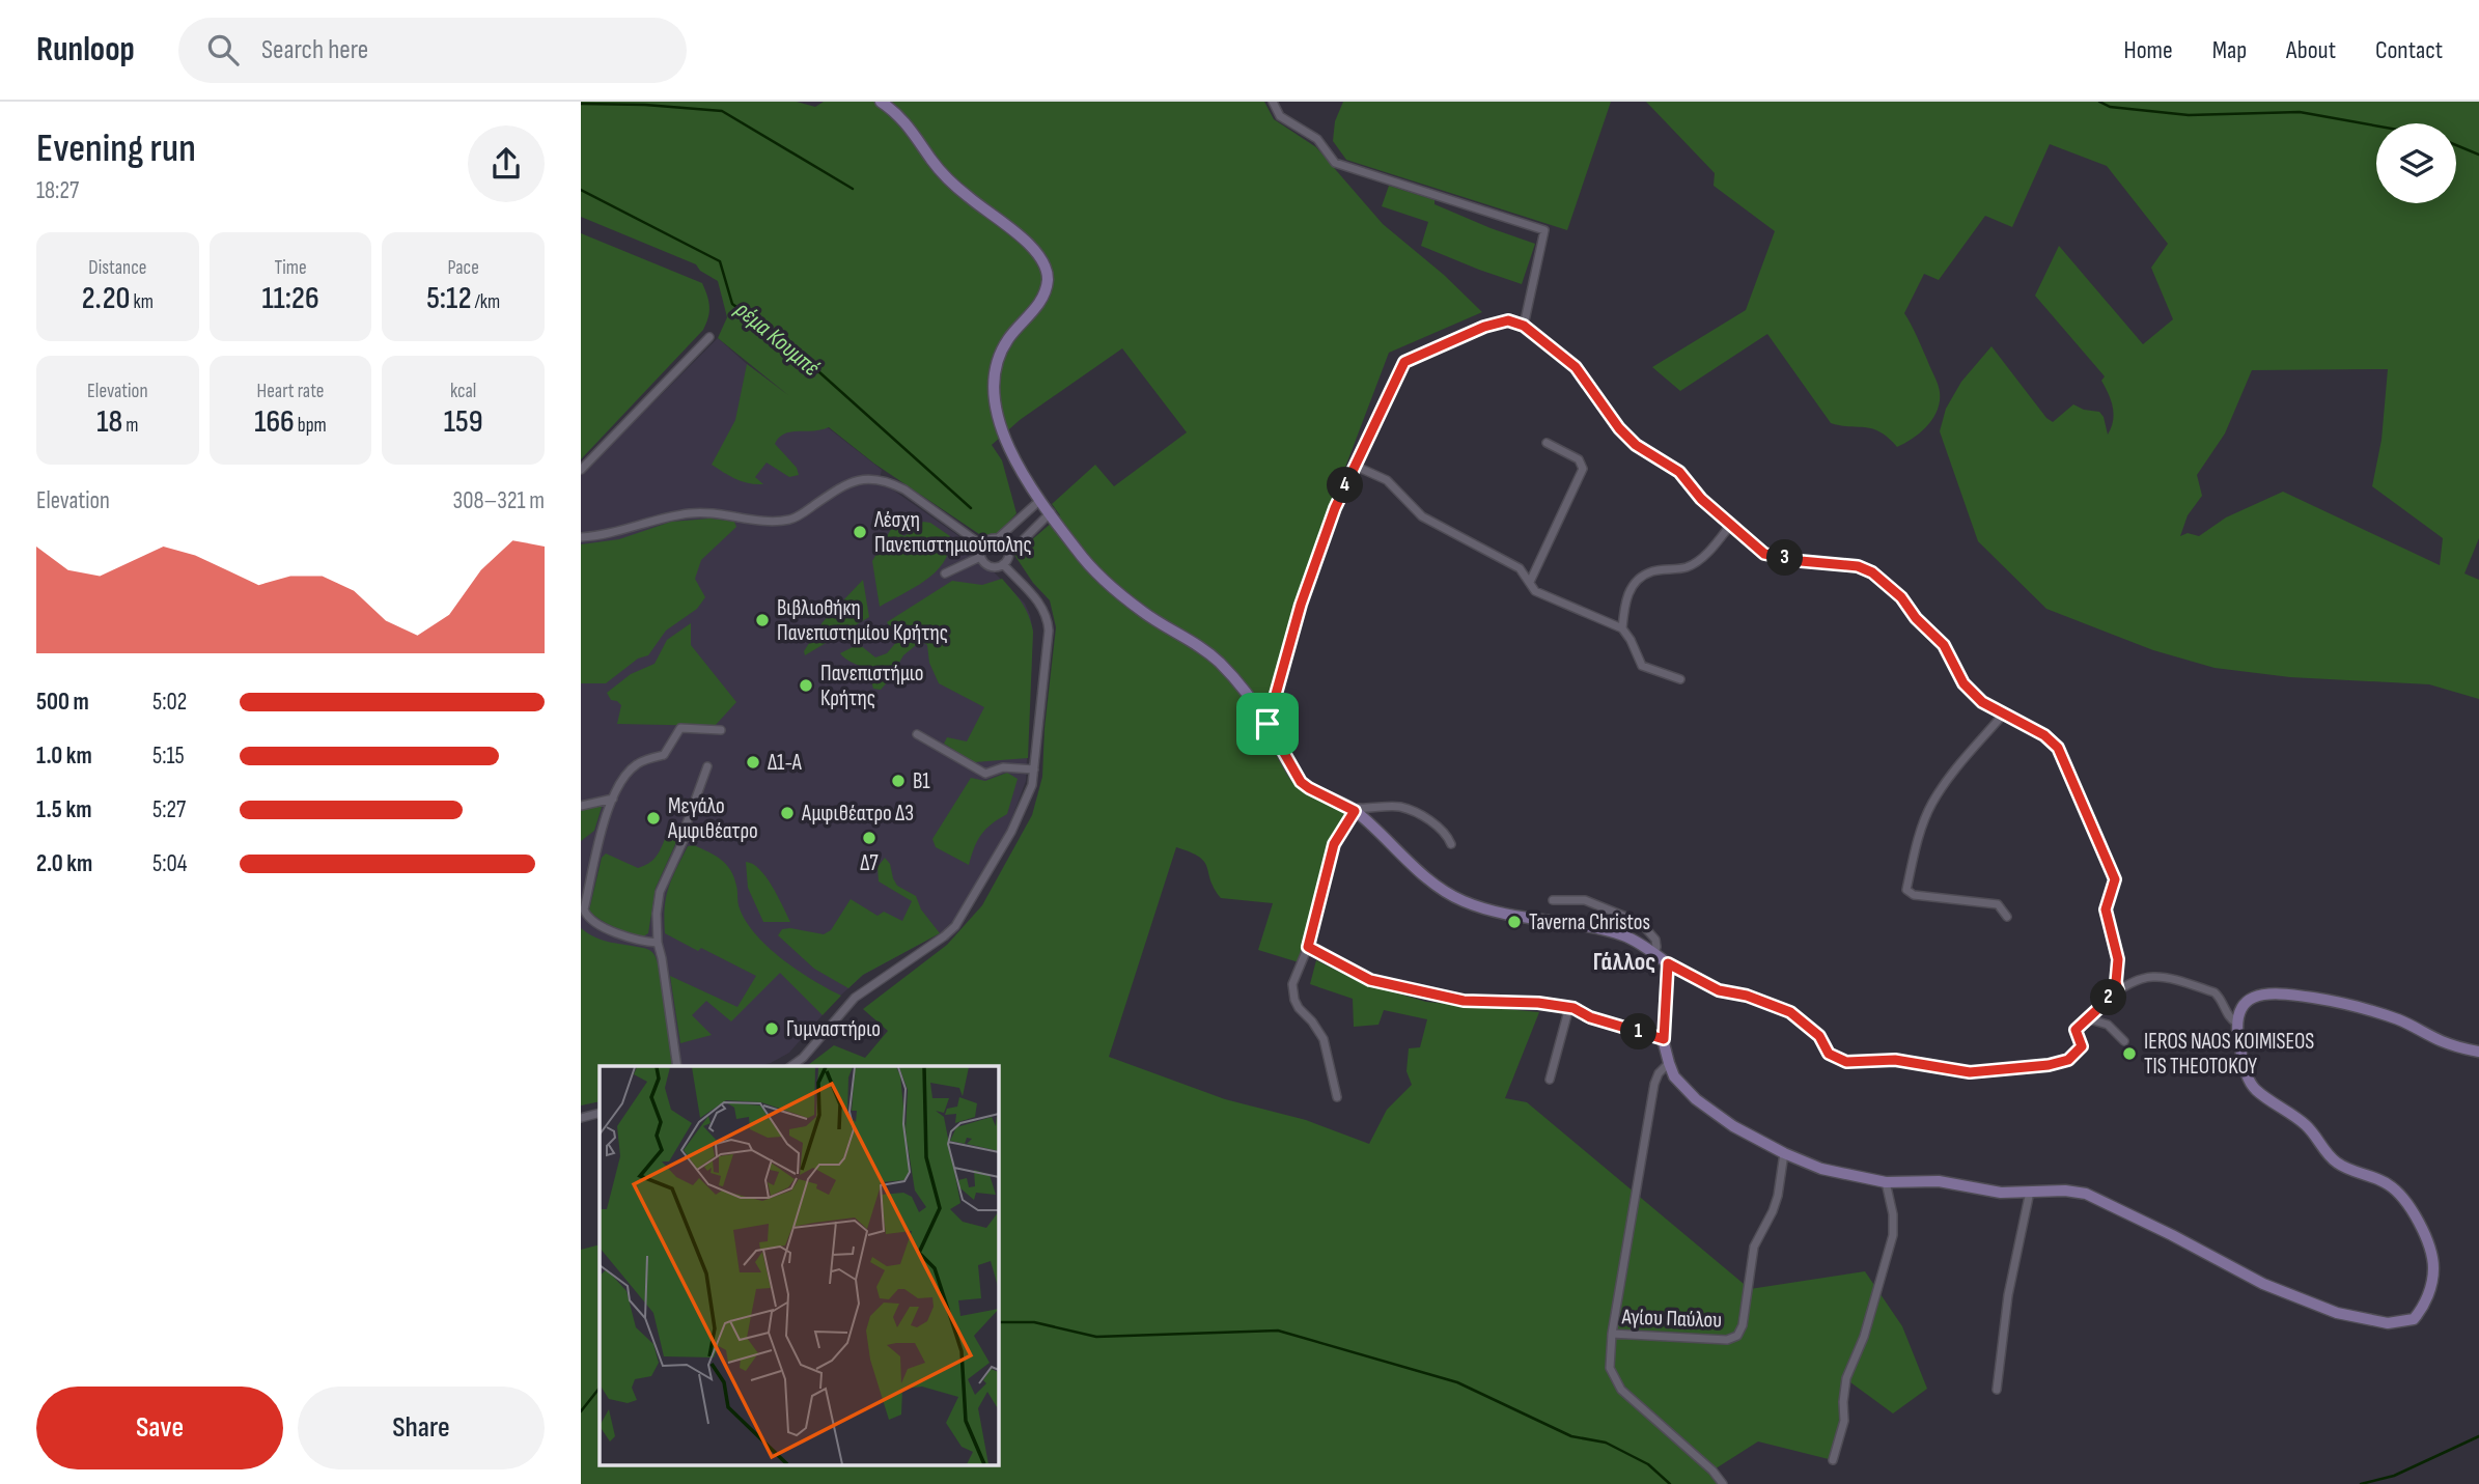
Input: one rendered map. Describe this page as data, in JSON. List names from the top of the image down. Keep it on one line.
{"streets":{"street":["Αγίου Παύλου"]},"districts":["Γάλλος"],"water":["ρέμα Κουμπέ"],"places":["Λέσχη Πανεπιστημιούπολης","Βιβλιοθήκη Πανεπιστημίου Κρήτης","Πανεπιστήμιο Κρήτης","Δ1-Α","Β1","Αμφιθέατρο Δ3","Μεγάλο Αμφιθέατρο","Δ7","Taverna Christos","Γυμναστήριο","IEROS NAOS KOIMISEOS TIS THEOTOKOY"],"page":{"header":"Runloop","search":"Search here","nav":["Home","Map","About","Contact"],"heading":["Evening run","18:27"],"stats":[["Distance","2.20 km"],["Time","11:26"],["Pace","5:12 /km"],["Elevation","18 m"],["Heart rate","166 bpm"],["kcal","159"]],"pins":["4","3","2","1"],"chart":["Elevation","308–321 m"],"list":[{"name":"500 m","note":"5:02"},{"name":"1.0 km","note":"5:15"},{"name":"1.5 km","note":"5:27"},{"name":"2.0 km","note":"5:04"}],"buttons":["Save","Share"]}}
